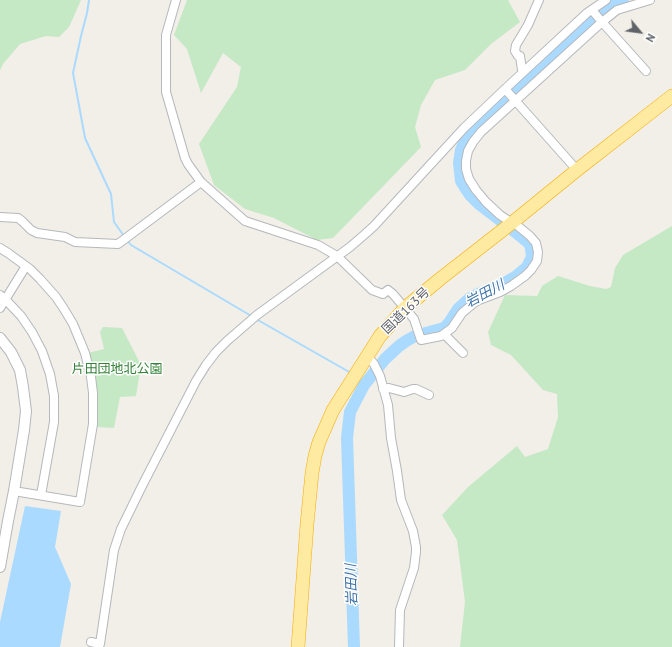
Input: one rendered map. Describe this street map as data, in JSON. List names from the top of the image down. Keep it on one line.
{"streets":{"highway":["国道163号"]},"water":["岩田川"],"parks":["片田団地北公園"],"north":"bottom right"}
